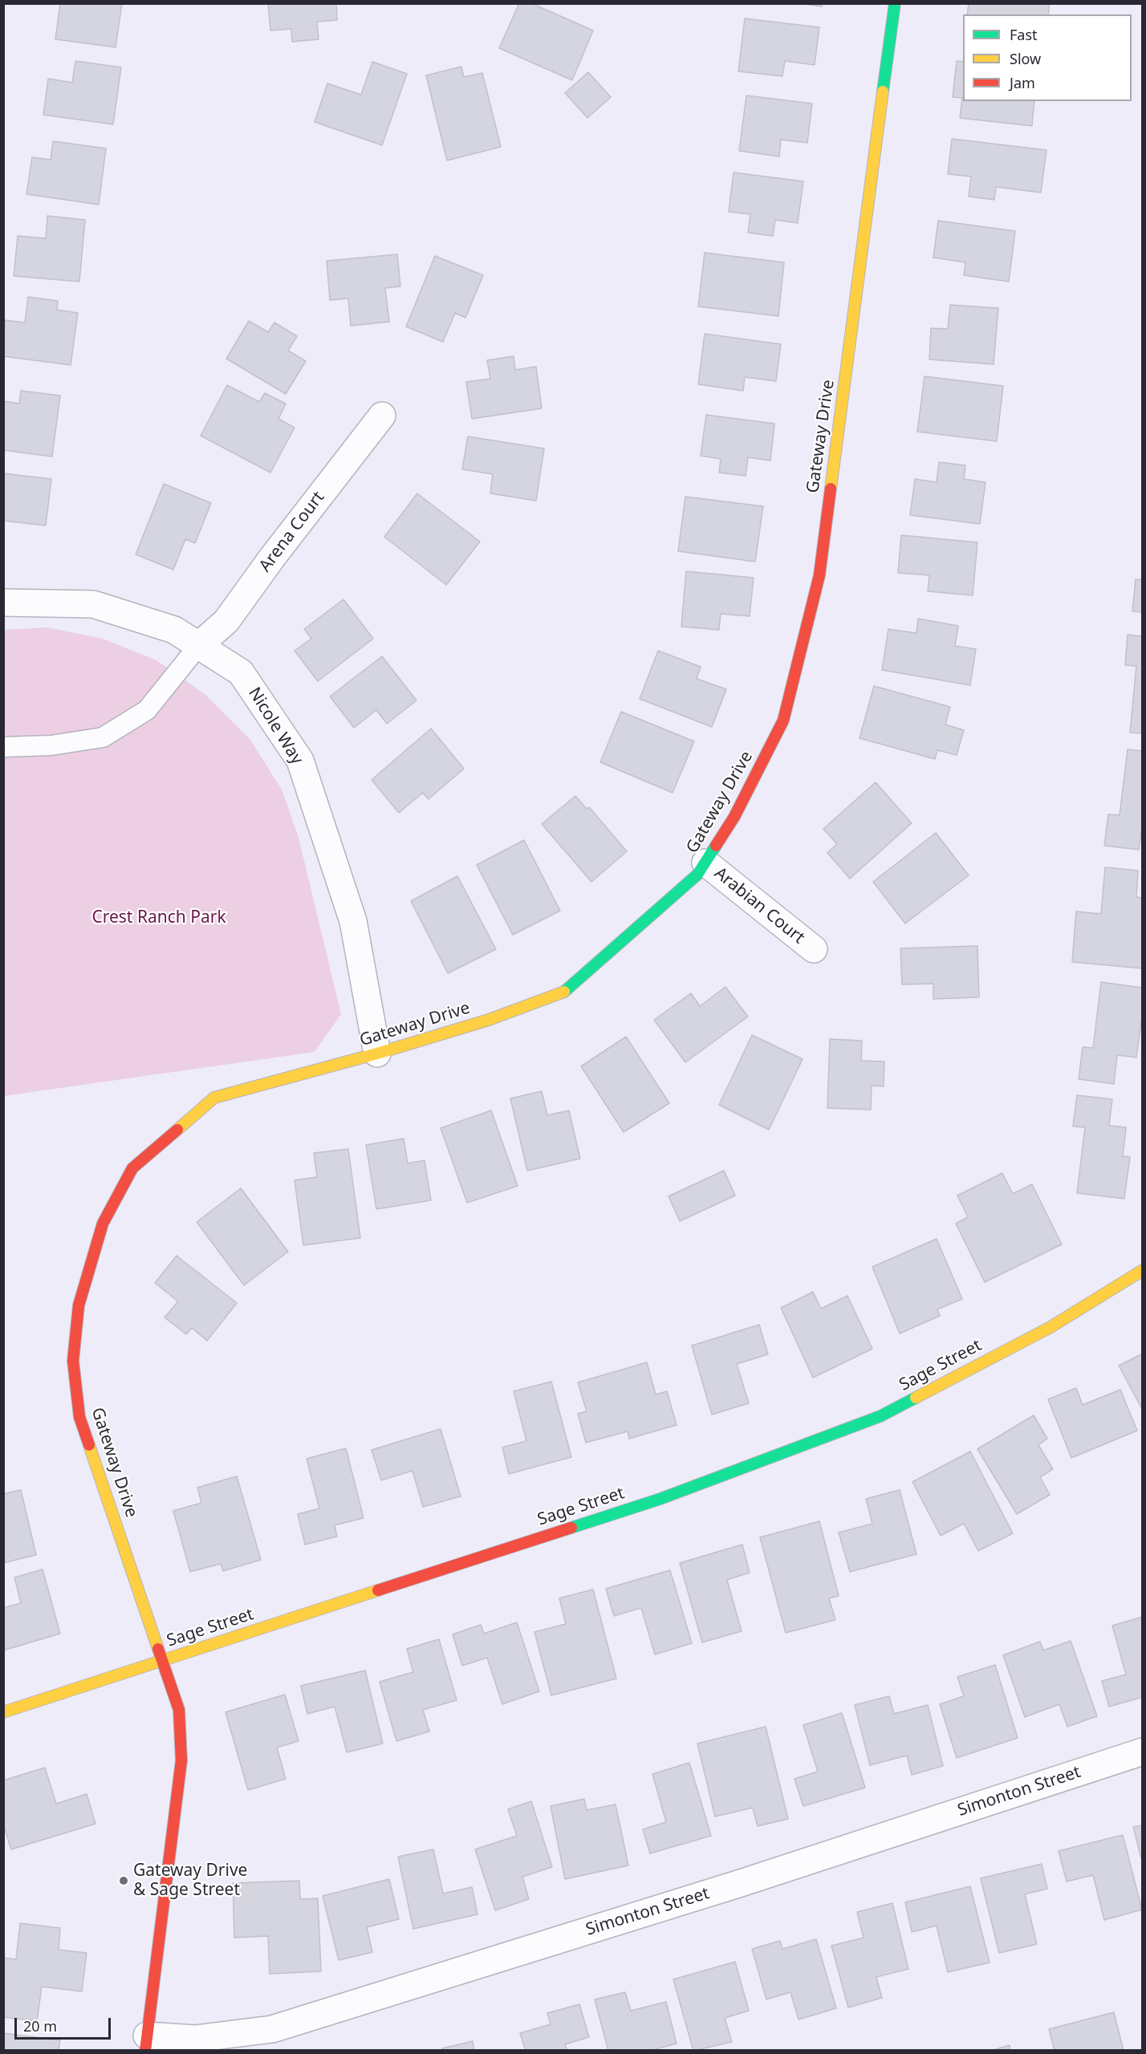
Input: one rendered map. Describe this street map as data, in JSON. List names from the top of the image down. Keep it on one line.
{"streets":{"street":["Gateway Drive","Arena Court","Nicole Way","Arabian Court","Sage Street","Simonton Street"]},"crossings":[["Gateway Drive","Nicole Way"],["Gateway Drive","Arabian Court"],["Gateway Drive","Sage Street"],["Gateway Drive","Simonton Street"],["Arena Court","Nicole Way"]],"parks":["Crest Ranch Park"],"places":["Gateway Drive & Sage Street"],"legend":["Fast","Slow","Jam"],"scale_bar":"20 m"}
